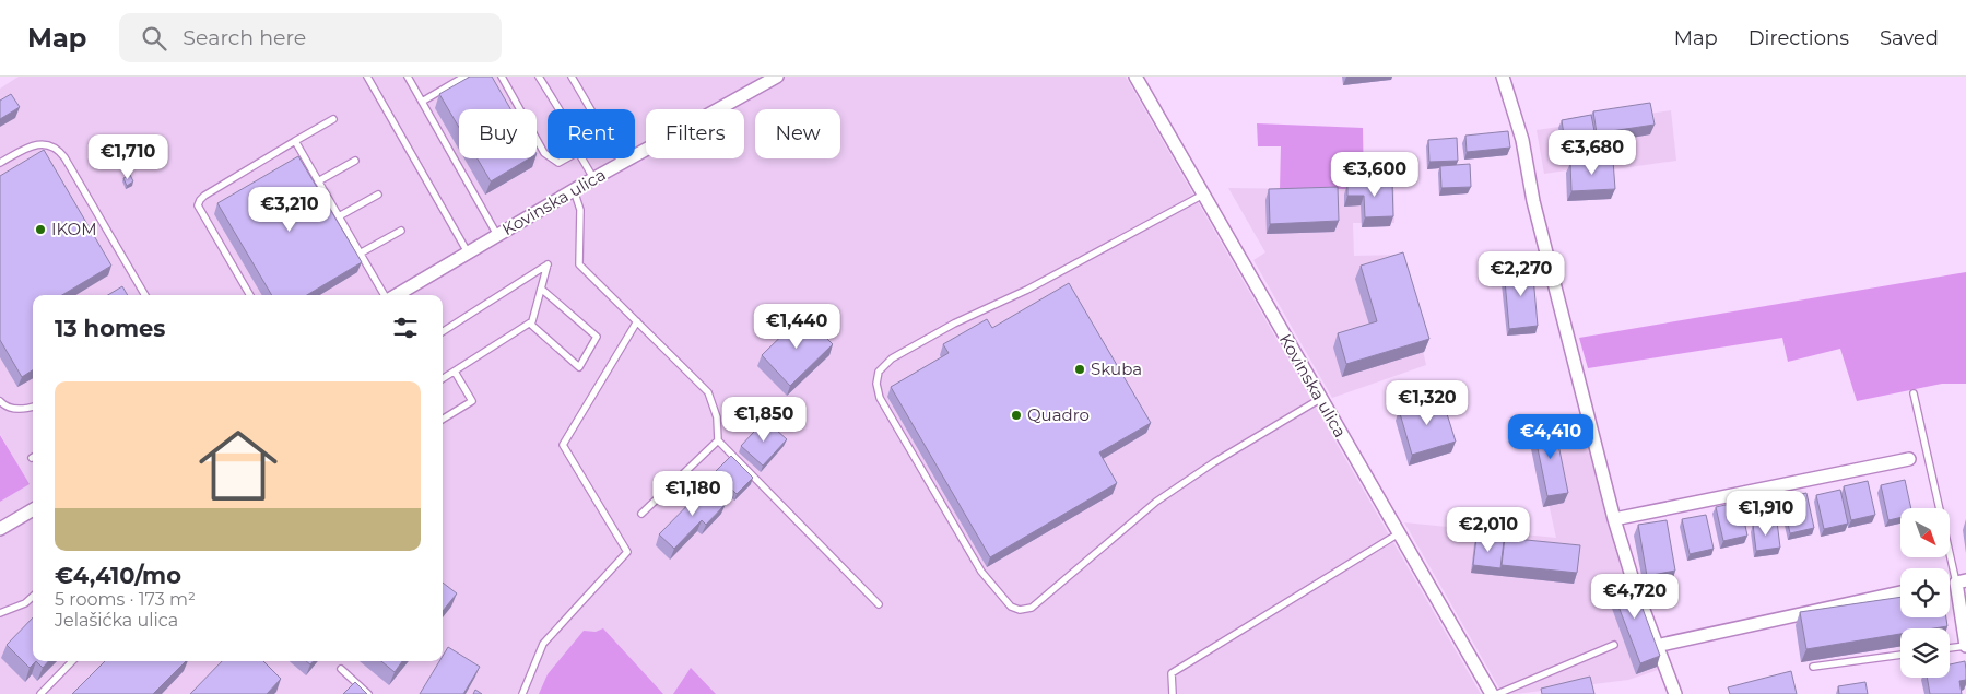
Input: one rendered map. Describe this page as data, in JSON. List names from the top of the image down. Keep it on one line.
{"streets":{"street":["Kovinska ulica"]},"places":["IKOM","Skuba","Quadro"],"north":"bottom right","page":{"header":"Map","search":"Search here","nav":["Map","Directions","Saved"],"chip":["Buy","Rent","Filters","New"],"price":["€3,680","€1,710","€3,600","€3,210","€2,270","€1,440","€1,320","€1,850","€4,410","€1,180","€1,910","€2,010","€4,720"],"heading":"13 homes","list":[{"name":"€4,410/mo","note":"5 rooms · 173 m² · Jelašićka ulica"}]}}
